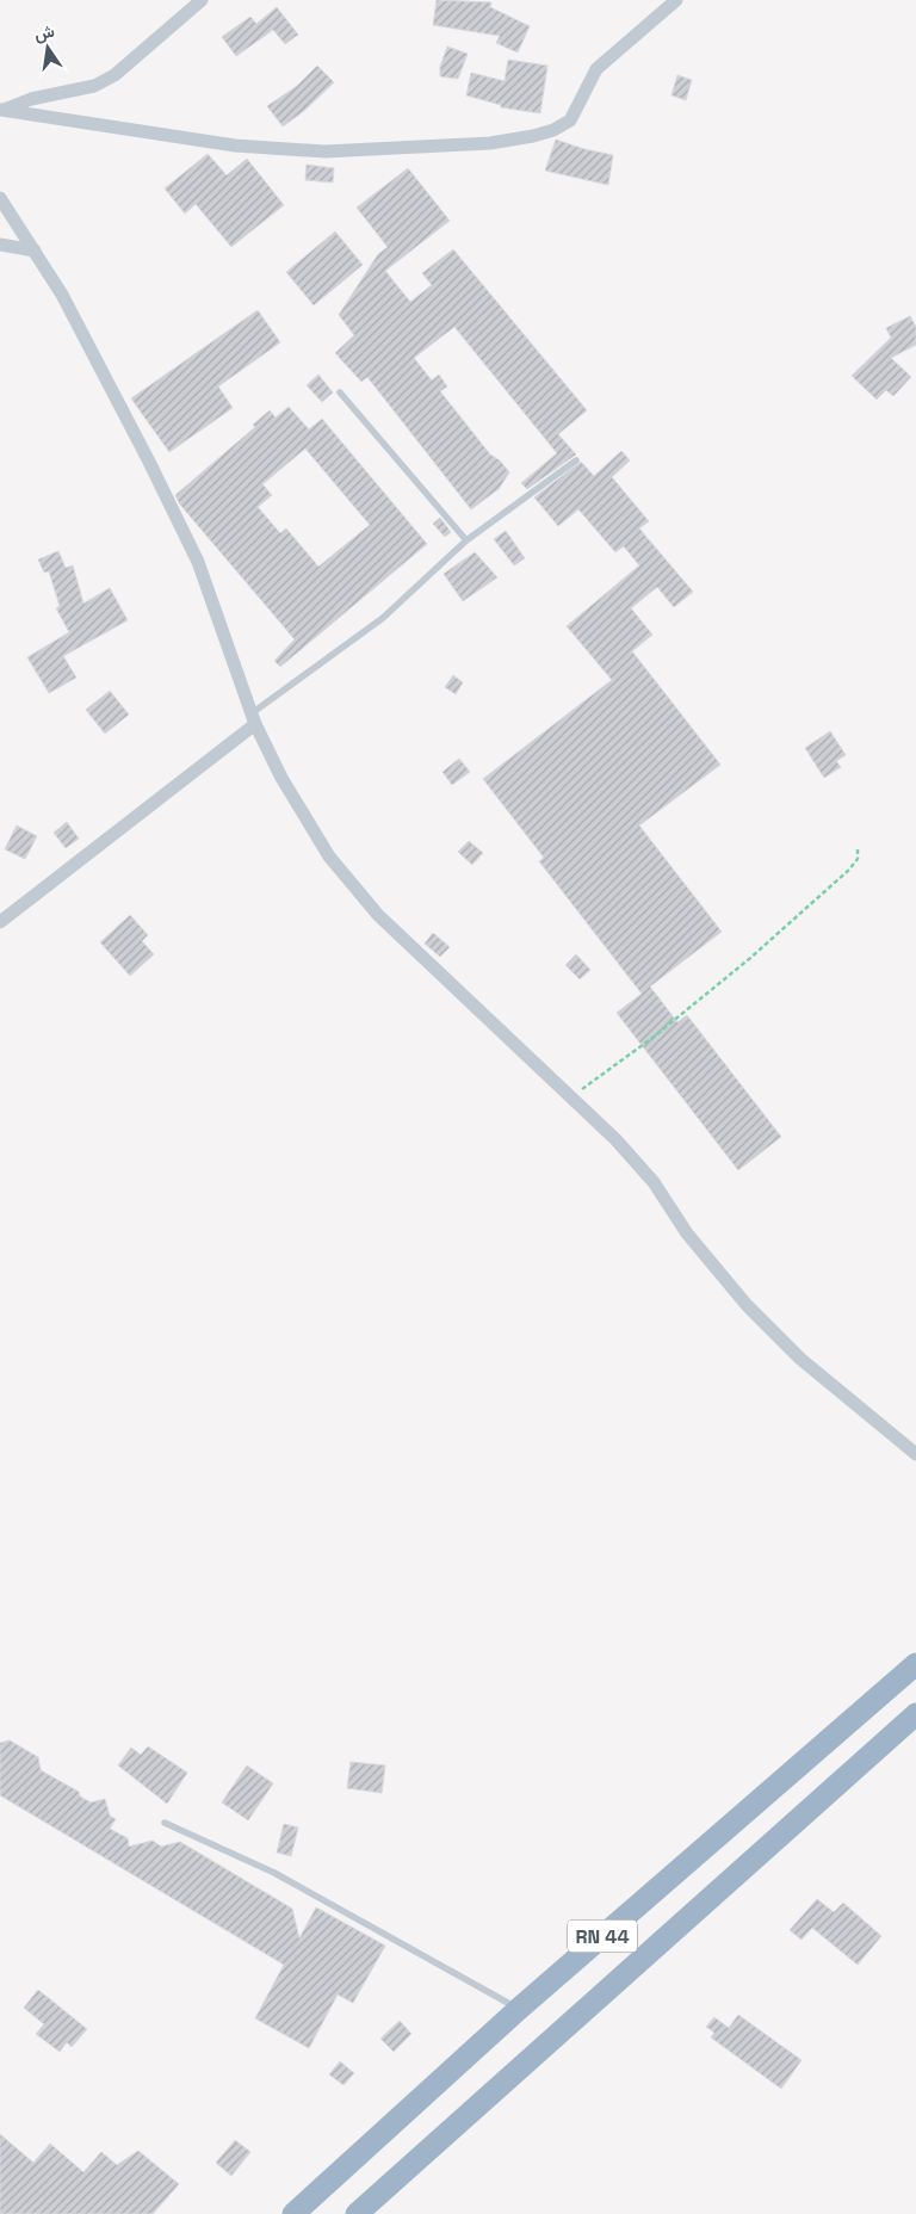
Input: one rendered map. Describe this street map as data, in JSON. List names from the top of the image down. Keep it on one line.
{"streets":{"highway":["RN 44"]},"north":"top"}
